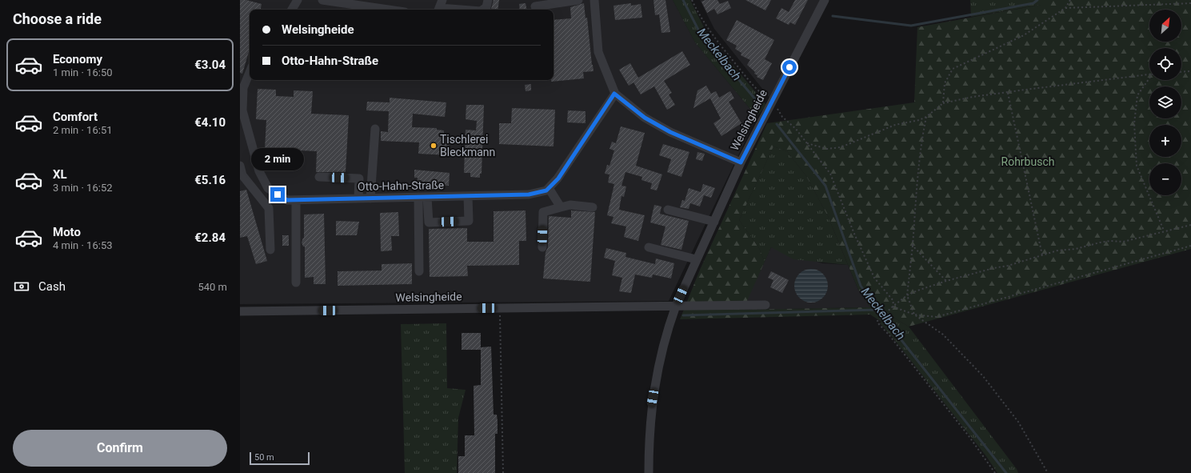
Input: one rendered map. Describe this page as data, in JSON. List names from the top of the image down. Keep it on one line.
{"streets":{"street":["Welsingheide","Otto-Hahn-Straße"]},"water":["Meckelbach"],"parks":["Rohrbusch"],"places":["Tischlerei Bleckmann"],"scale_bar":"50 m","north":"top right","page":{"heading":"Choose a ride","map_buttons":["+","−"],"banner":["Welsingheide","Otto-Hahn-Straße"],"list":[{"name":"Economy","note":"1 min · 16:50","value":"€3.04"},{"name":"Comfort","note":"2 min · 16:51","value":"€4.10"},{"name":"XL","note":"3 min · 16:52","value":"€5.16"},{"name":"Moto","note":"4 min · 16:53","value":"€2.84"}],"bubble":"2 min","pay":["Cash","540 m"],"buttons":"Confirm","scale":"50 m"}}
